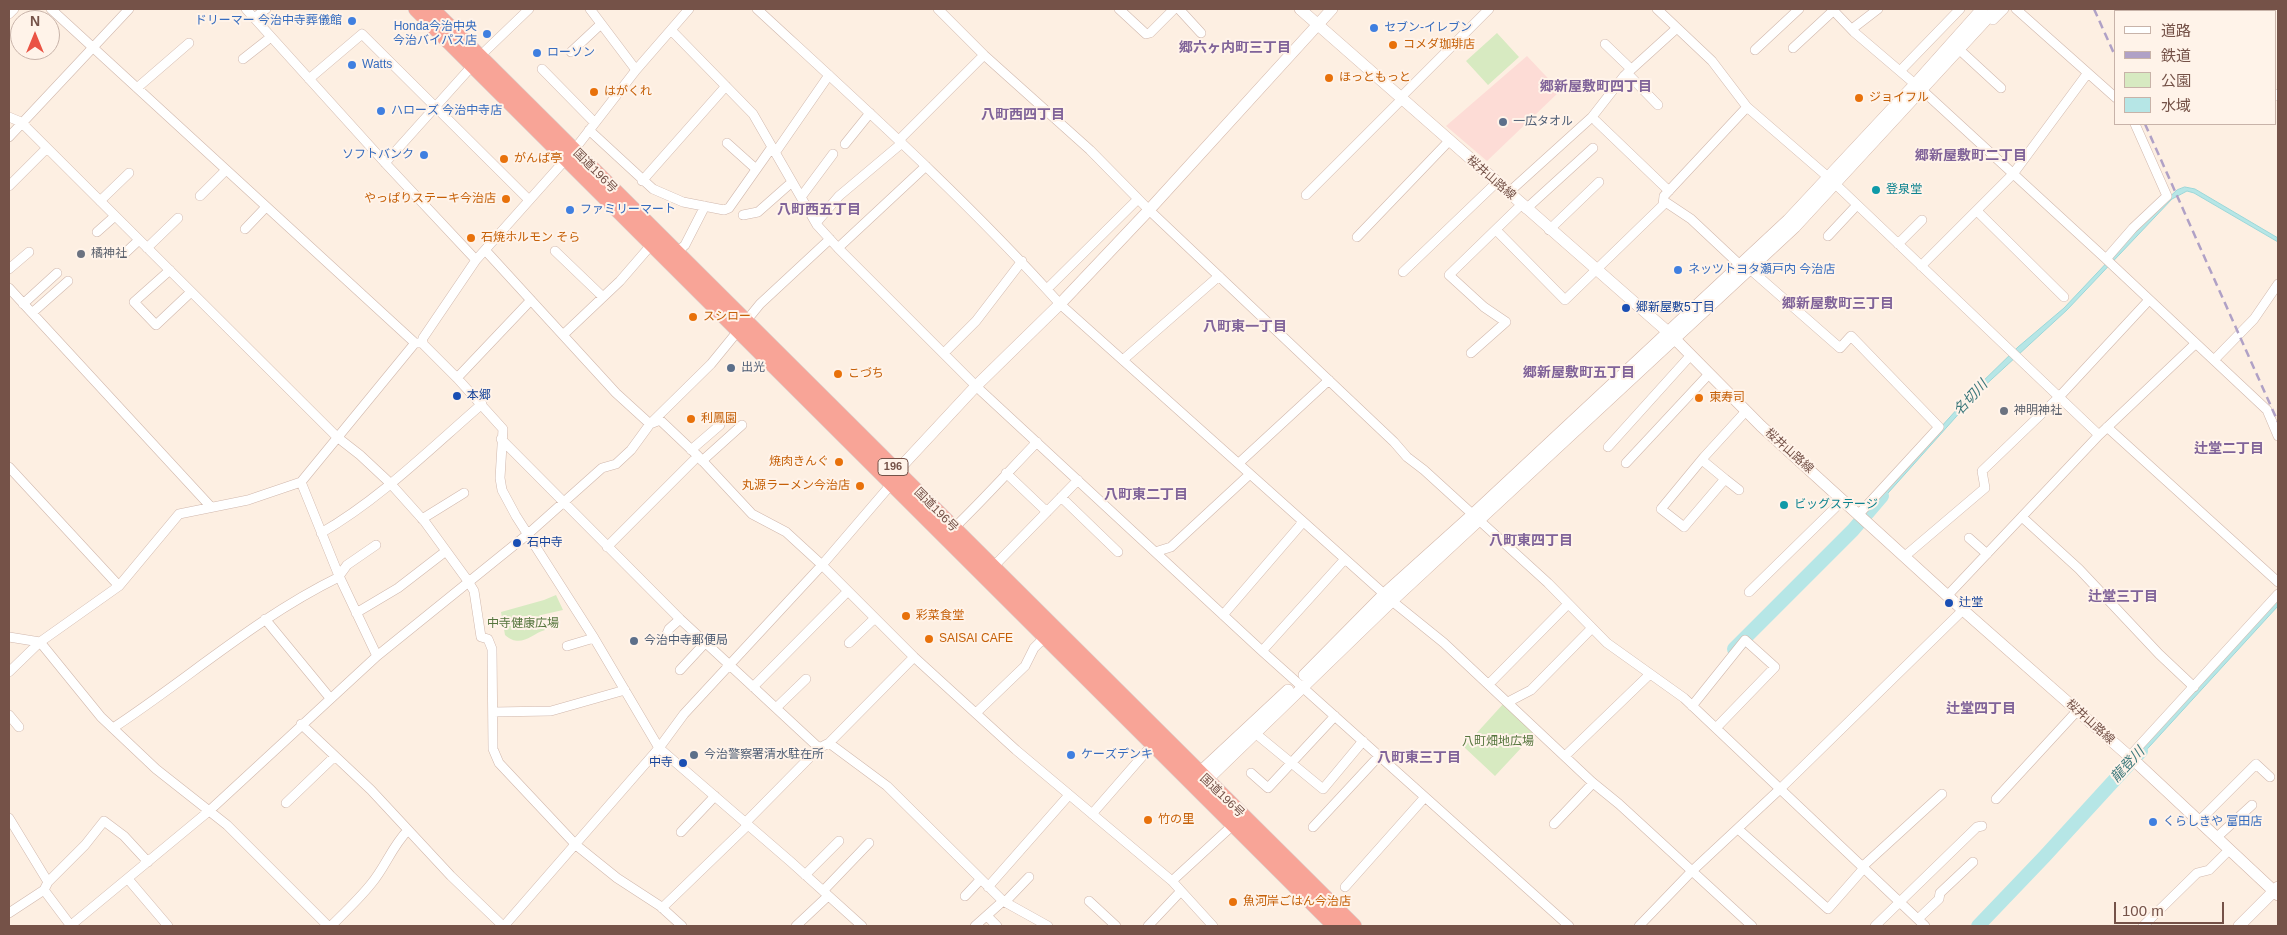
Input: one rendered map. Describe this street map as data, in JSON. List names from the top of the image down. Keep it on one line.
{"streets":{"highway":["国道196号","196"],"street":["桜井山路線"]},"districts":["郷六ヶ内町三丁目","郷新屋敷町四丁目","八町西四丁目","郷新屋敷町二丁目","八町西五丁目","郷新屋敷町三丁目","八町東一丁目","郷新屋敷町五丁目","辻堂二丁目","八町東二丁目","八町東四丁目","辻堂三丁目","辻堂四丁目","八町東三丁目"],"water":["名切川","龍登川"],"parks":["中寺健康広場","八町畑地広場"],"places":["ドリーマー 今治中寺葬儀館","セブン-イレブン","Honda今治中央 今治バイパス店","コメダ珈琲店","ローソン","Watts","ほっともっと","はがくれ","ジョイフル","ハローズ 今治中寺店","一広タオル","ソフトバンク","がんば亭","登泉堂","やっぱりステーキ今治店","ファミリーマート","石焼ホルモン そら","橘神社","ネッツトヨタ瀬戸内 今治店","郷新屋敷5丁目","スシロー","出光","こづち","本郷","東寿司","神明神社","利鳳園","焼肉きんぐ","丸源ラーメン今治店","ビッグステージ","石中寺","辻堂","彩菜食堂","SAISAI CAFE","今治中寺郵便局","今治警察署清水駐在所","ケーズデンキ","中寺","竹の里","くらしきや 富田店","魚河岸ごはん今治店"],"legend":["道路","鉄道","公園","水域"],"scale_bar":"100 m","north":"top"}
